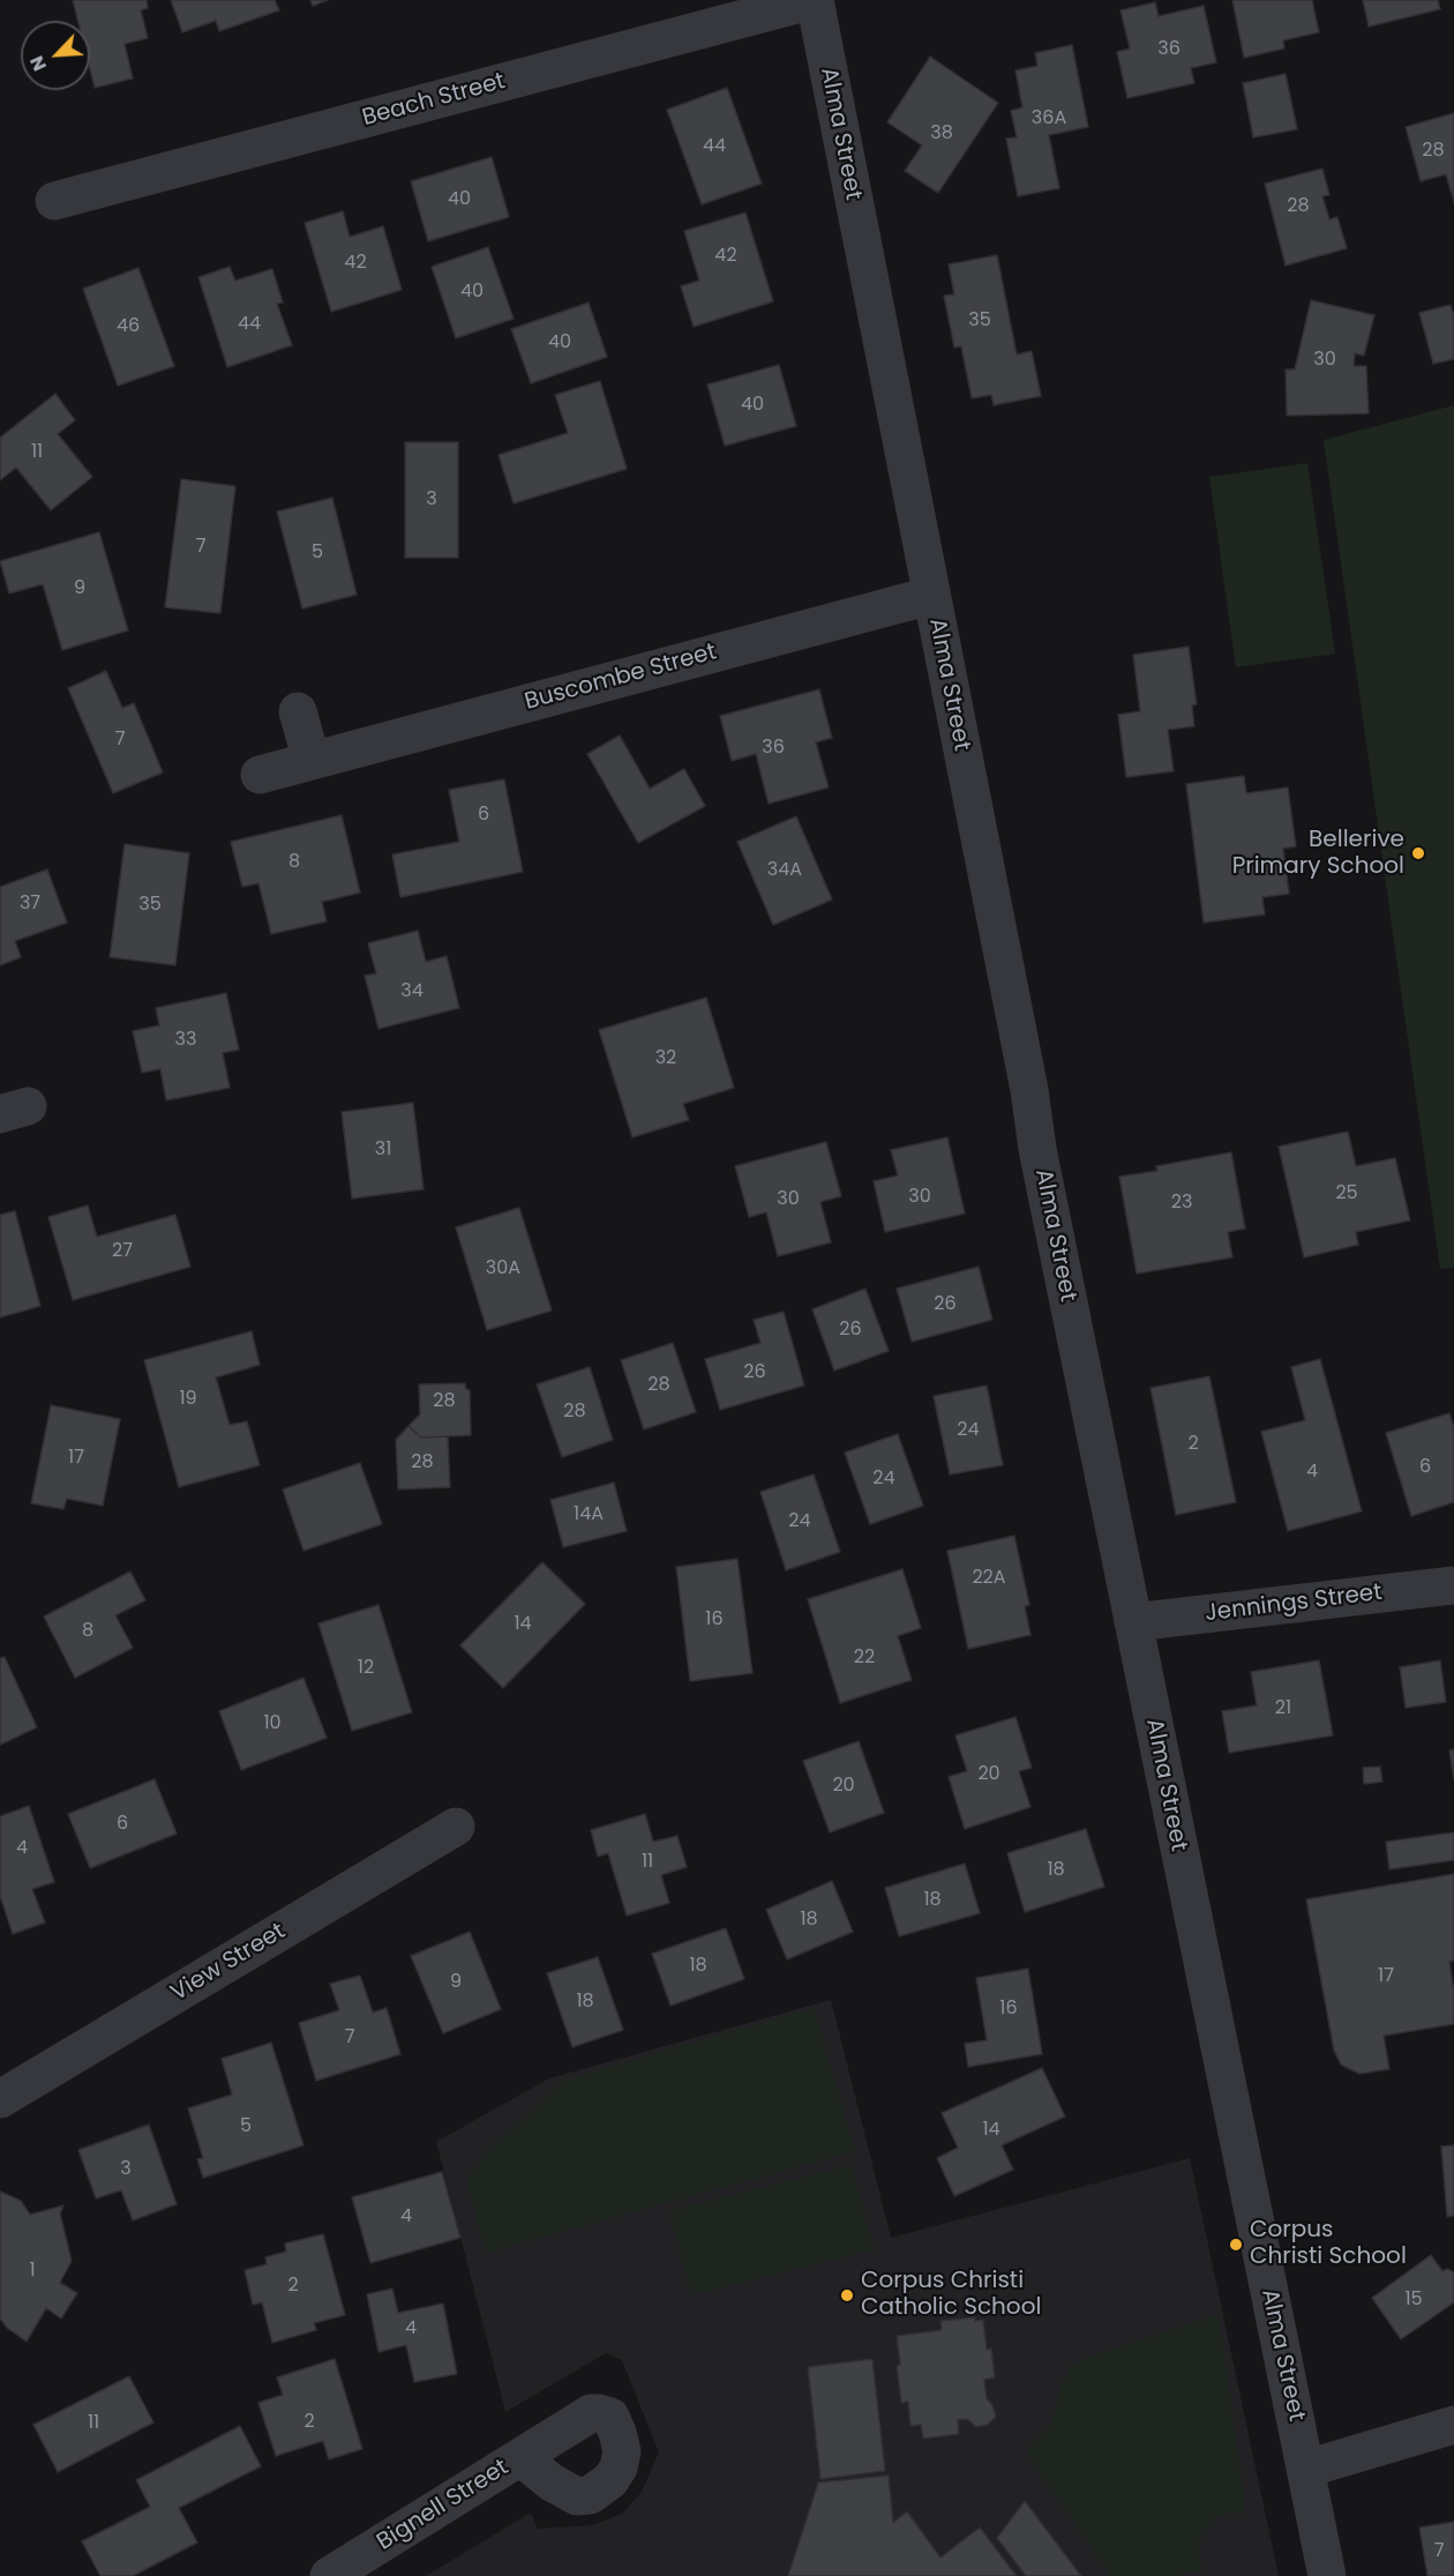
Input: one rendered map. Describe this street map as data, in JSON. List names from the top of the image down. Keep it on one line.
{"streets":{"street":["Beach Street","Alma Street","Buscombe Street","Jennings Street","View Street","Bignell Street"]},"crossings":[["Beach Street","Alma Street"],["Alma Street","Buscombe Street"],["Alma Street","Jennings Street"]],"places":["Bellerive Primary School","Corpus Christi School","Corpus Christi Catholic School"],"house_numbers":["36","36A","38","44","28","40","28","42","42","40","35","44","46","40","30","40","11","3","7","5","9","7","36","6","8","34A","37","35","34","33","32","31","25","30","30","23","27","30A","26","26","26","28","19","28","28","24","2","17","28","6","4","24","14A","24","22A","16","14","8","22","12","21","10","20","20","6","4","11","18","18","18","18","17","9","18","16","7","5","14","3","4","1","2","15","4","2","11","7"],"north":"bottom left"}
